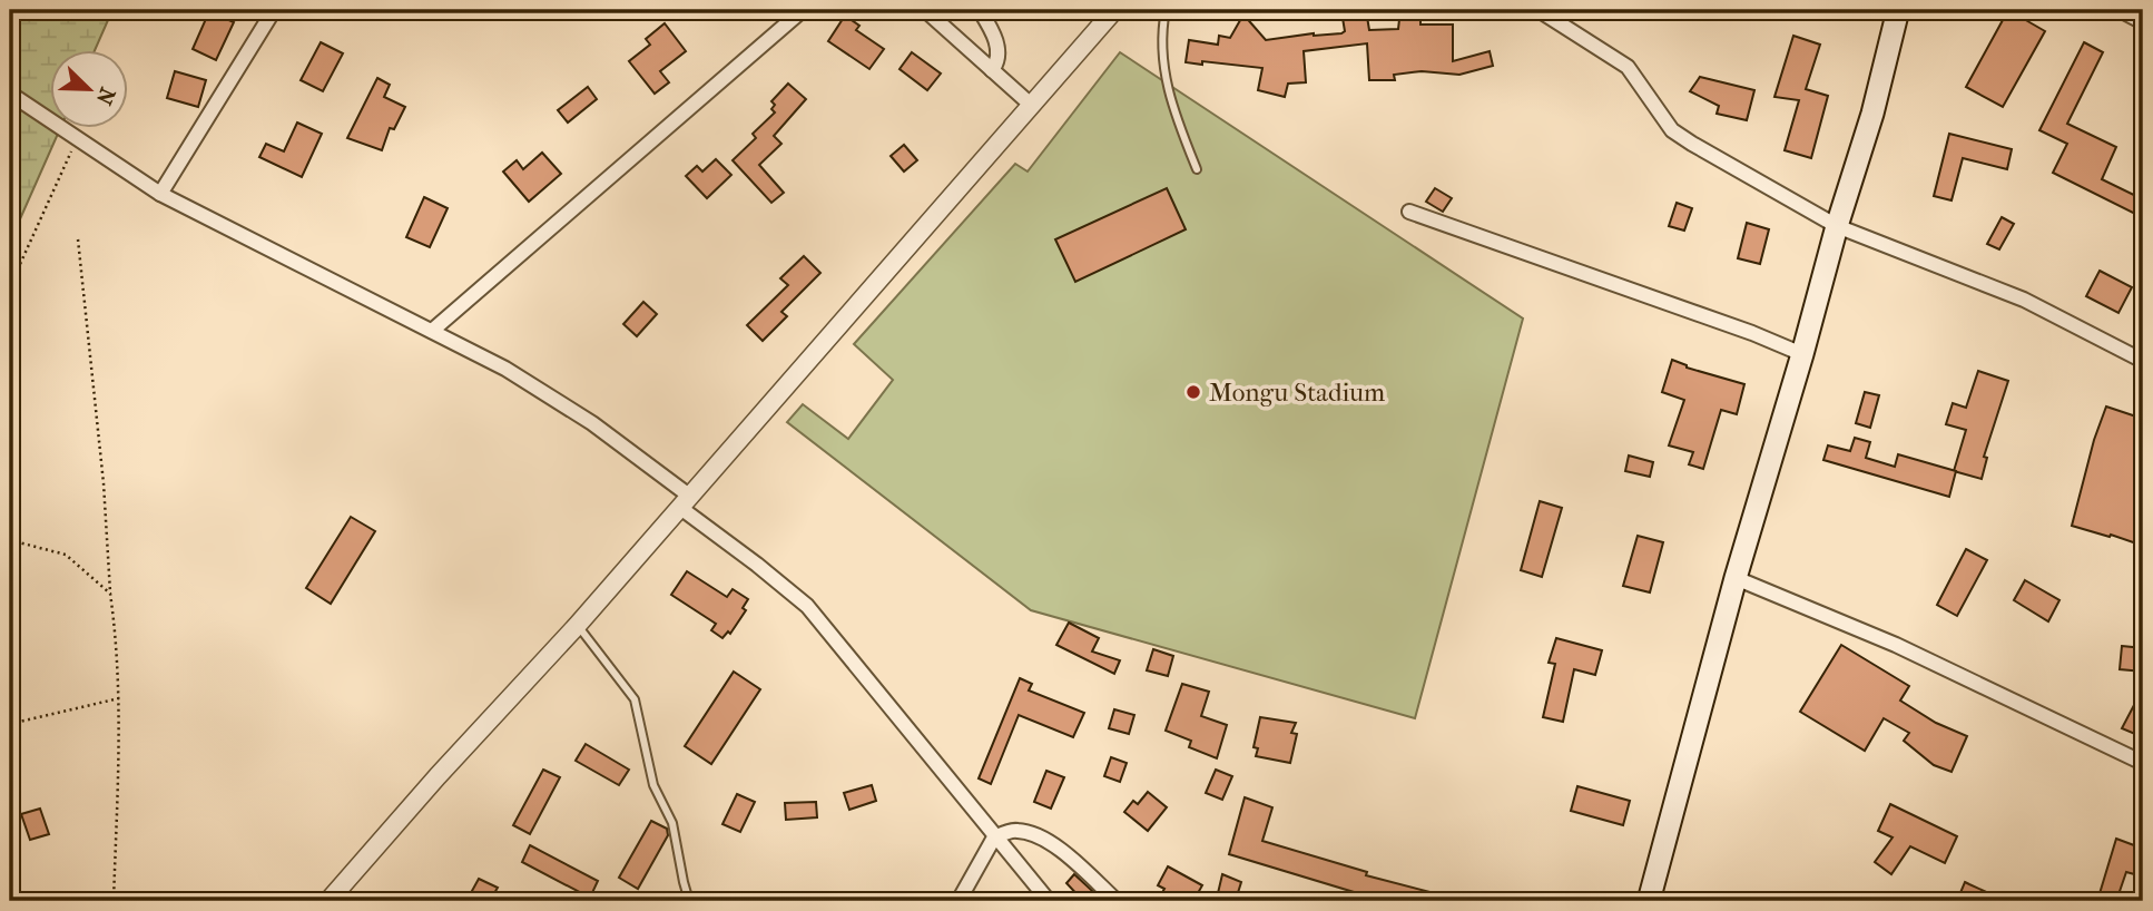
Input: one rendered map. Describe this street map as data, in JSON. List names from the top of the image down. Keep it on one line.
{"places":["Mongu Stadium"],"north":"bottom right"}
